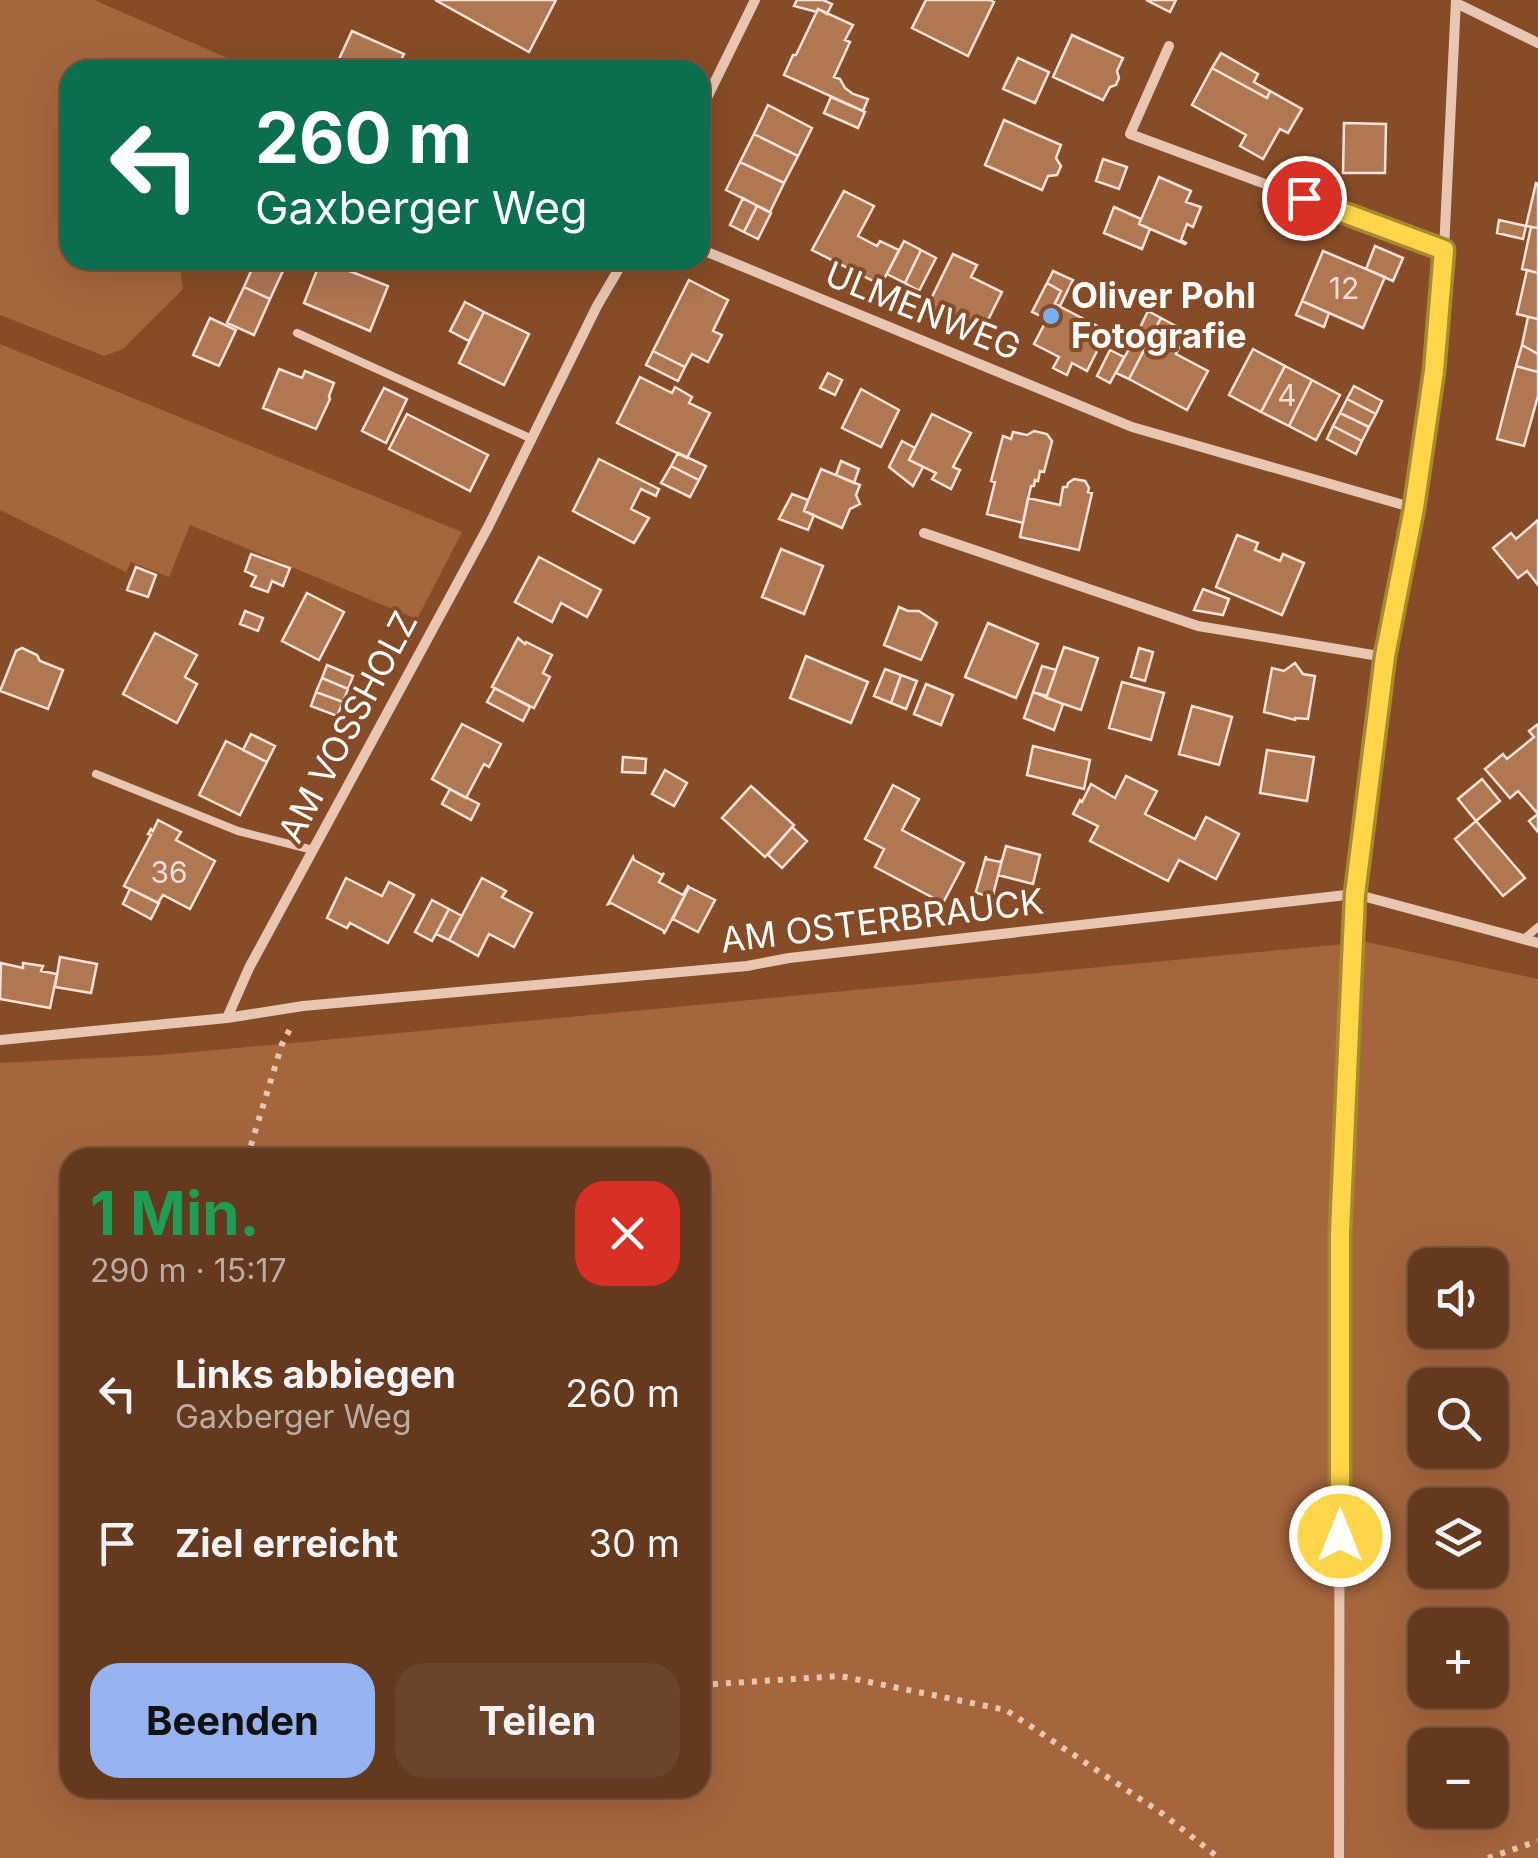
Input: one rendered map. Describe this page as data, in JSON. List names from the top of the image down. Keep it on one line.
{"streets":{"street":["ULMENWEG","AM VOSSHOLZ","AM OSTERBRAUCK"]},"crossings":[["AM VOSSHOLZ","AM OSTERBRAUCK"]],"places":["Oliver Pohl Fotografie"],"house_numbers":["12","4","36"],"page":{"turn":["260 m","Gaxberger Weg"],"heading":["1 Min.","290 m · 15:17"],"map_buttons":["+","−"],"list":[{"name":"Links abbiegen","note":"Gaxberger Weg","value":"260 m"},{"name":"Ziel erreicht","value":"30 m"}],"buttons":["Beenden","Teilen"]}}
